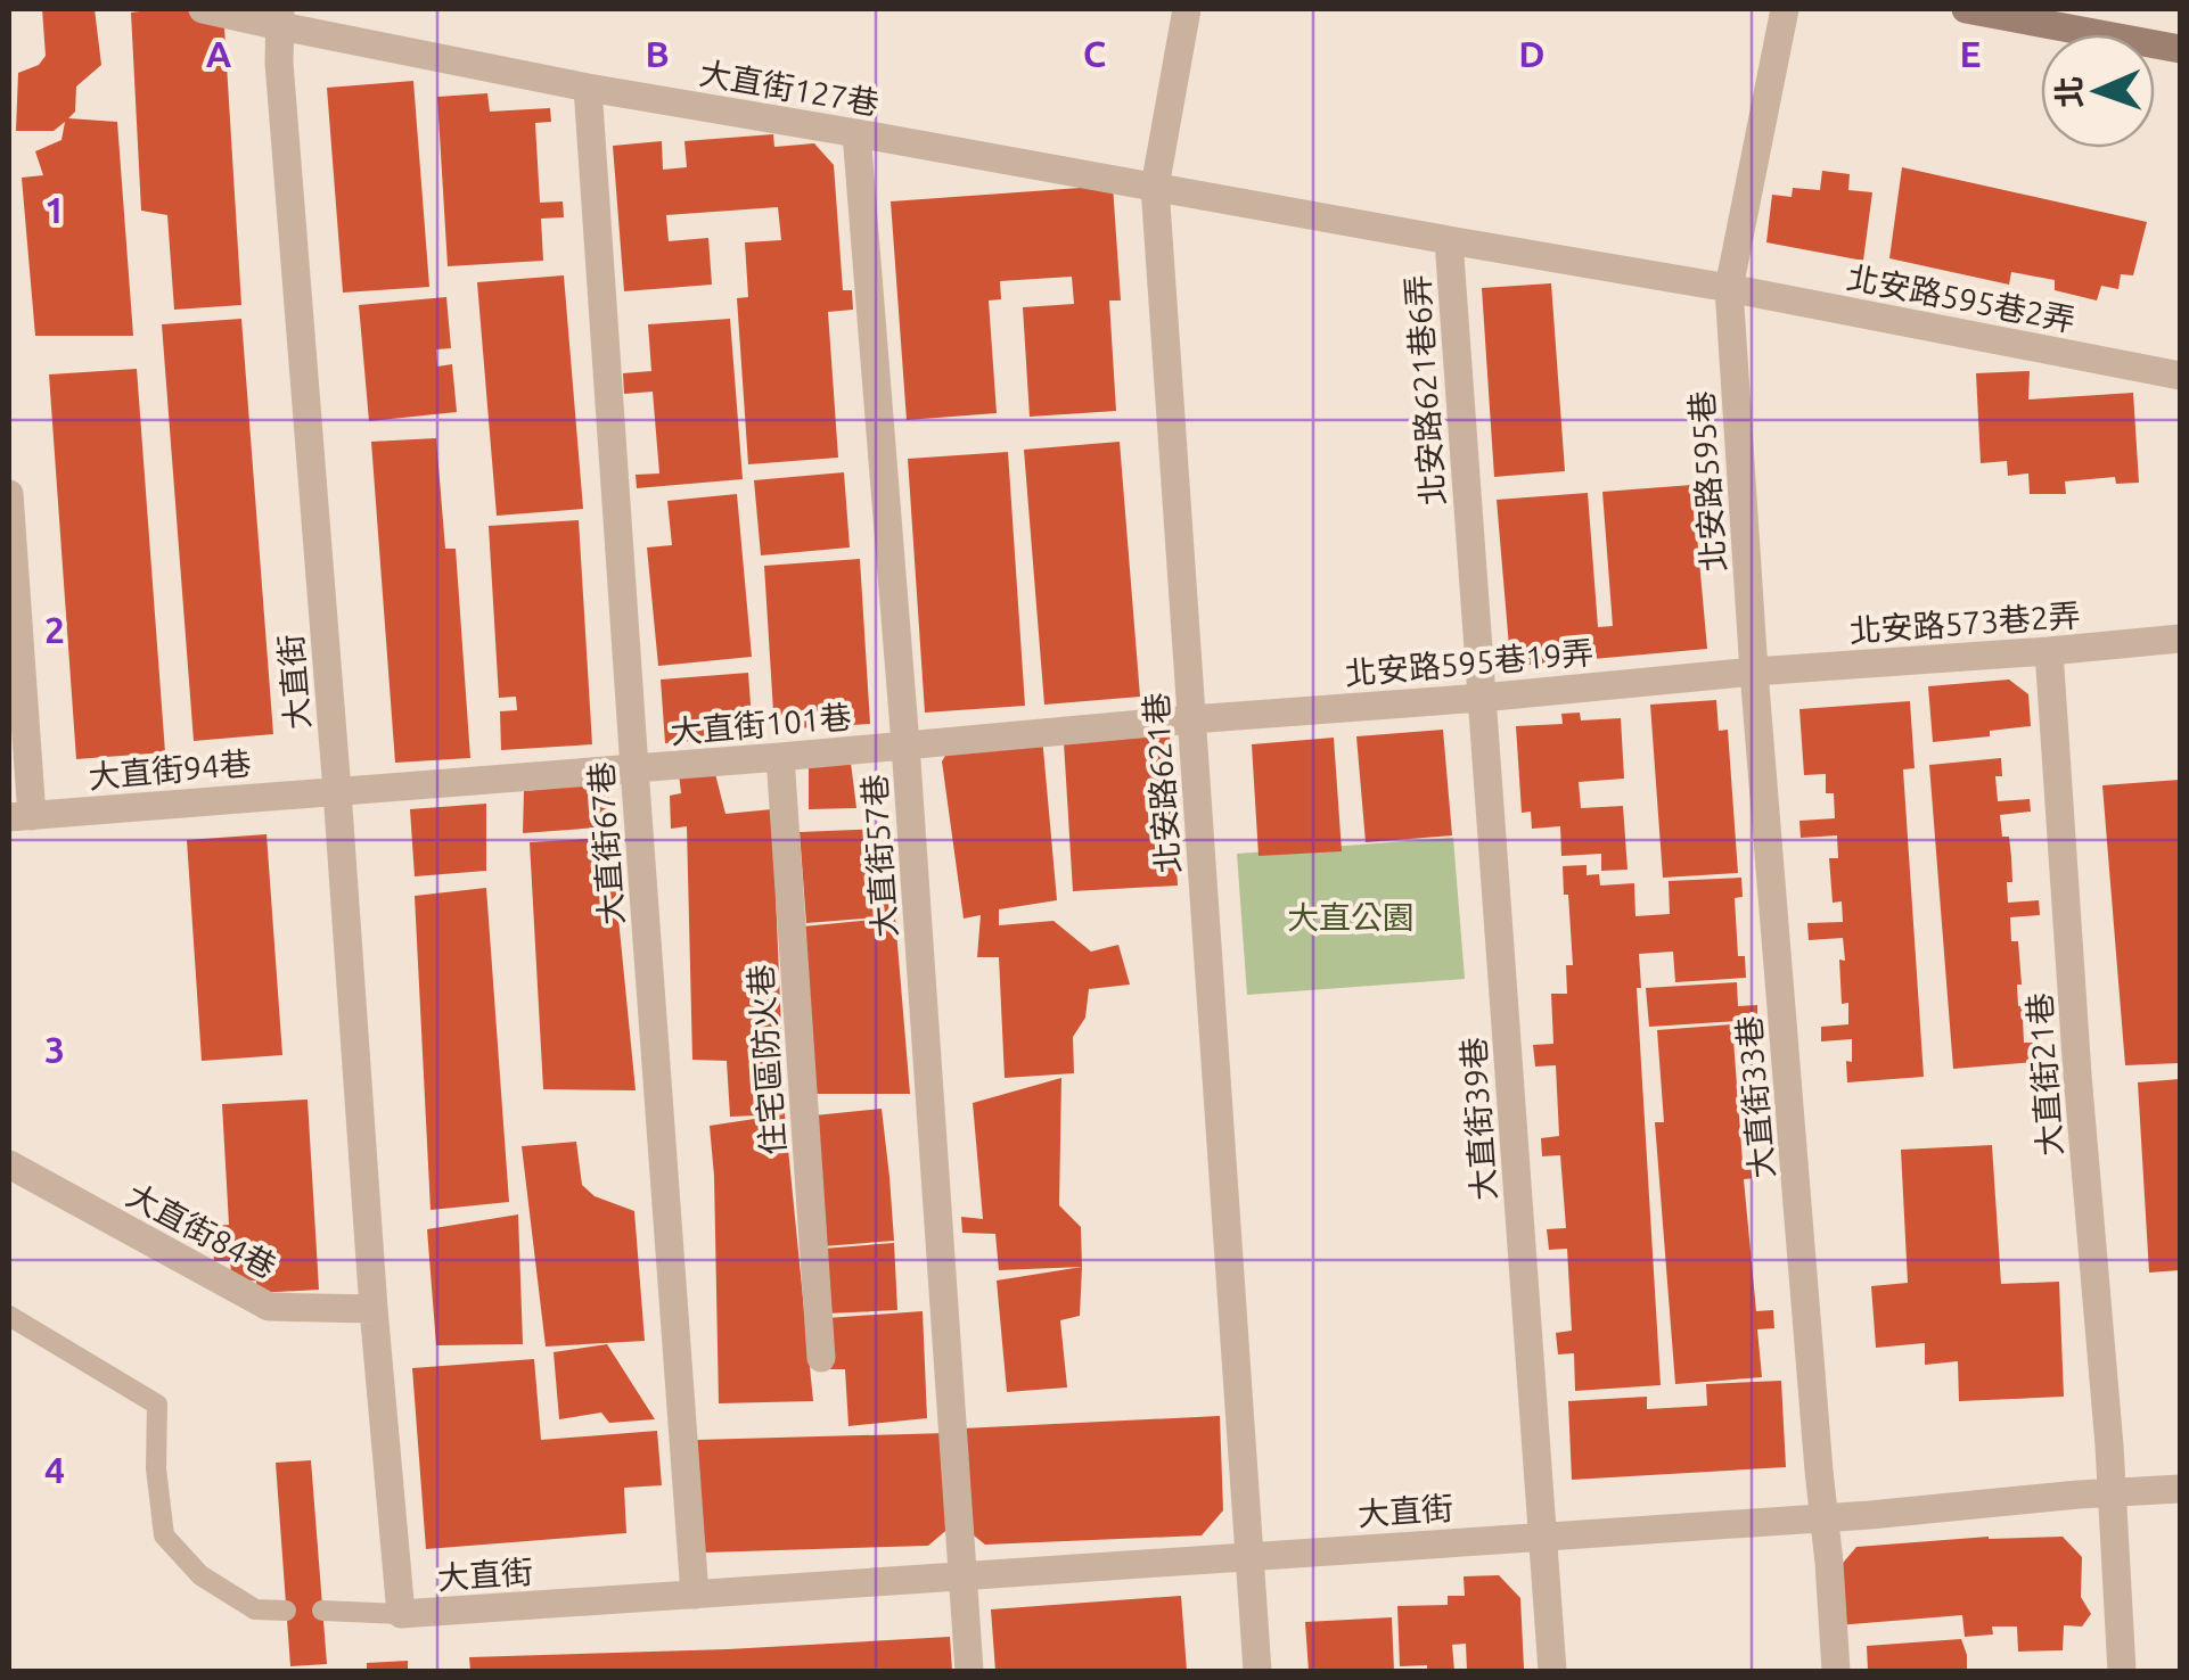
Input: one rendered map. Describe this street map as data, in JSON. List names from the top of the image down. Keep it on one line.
{"streets":{"street":["大直街127巷","北安路595巷2弄","北安路621巷6弄","北安路595巷","北安路573巷2弄","北安路595巷19弄","大直街","大直街101巷","大直街94巷","北安路621巷","大直街67巷","大直街57巷","住宅區防火巷","大直街21巷","大直街33巷","大直街39巷","大直街84巷"]},"crossings":[["大直街127巷","北安路621巷6弄"],["大直街127巷","大直街"],["大直街127巷","北安路621巷"],["大直街127巷","大直街67巷"],["大直街127巷","大直街57巷"],["北安路595巷2弄","北安路595巷"],["北安路621巷6弄","北安路595巷19弄"],["北安路621巷6弄","北安路621巷"],["北安路621巷6弄","大直街39巷"],["北安路595巷","北安路573巷2弄"],["北安路595巷","北安路595巷19弄"],["北安路595巷","大直街33巷"],["北安路573巷2弄","北安路595巷19弄"],["北安路573巷2弄","大直街21巷"],["北安路573巷2弄","大直街33巷"],["北安路595巷19弄","大直街101巷"],["北安路595巷19弄","北安路621巷"],["北安路595巷19弄","大直街33巷"],["北安路595巷19弄","大直街39巷"],["大直街","大直街101巷"],["大直街","大直街94巷"],["大直街","北安路621巷"],["大直街","大直街67巷"],["大直街","大直街57巷"],["大直街","大直街21巷"],["大直街","大直街33巷"],["大直街","大直街39巷"],["大直街","大直街84巷"],["大直街101巷","大直街94巷"],["大直街101巷","北安路621巷"],["大直街101巷","大直街67巷"],["大直街101巷","大直街57巷"],["大直街101巷","住宅區防火巷"]],"parks":["大直公園"],"north":"left","grid":{"columns":["A","B","C","D","E"],"rows":["1","2","3","4"]}}
